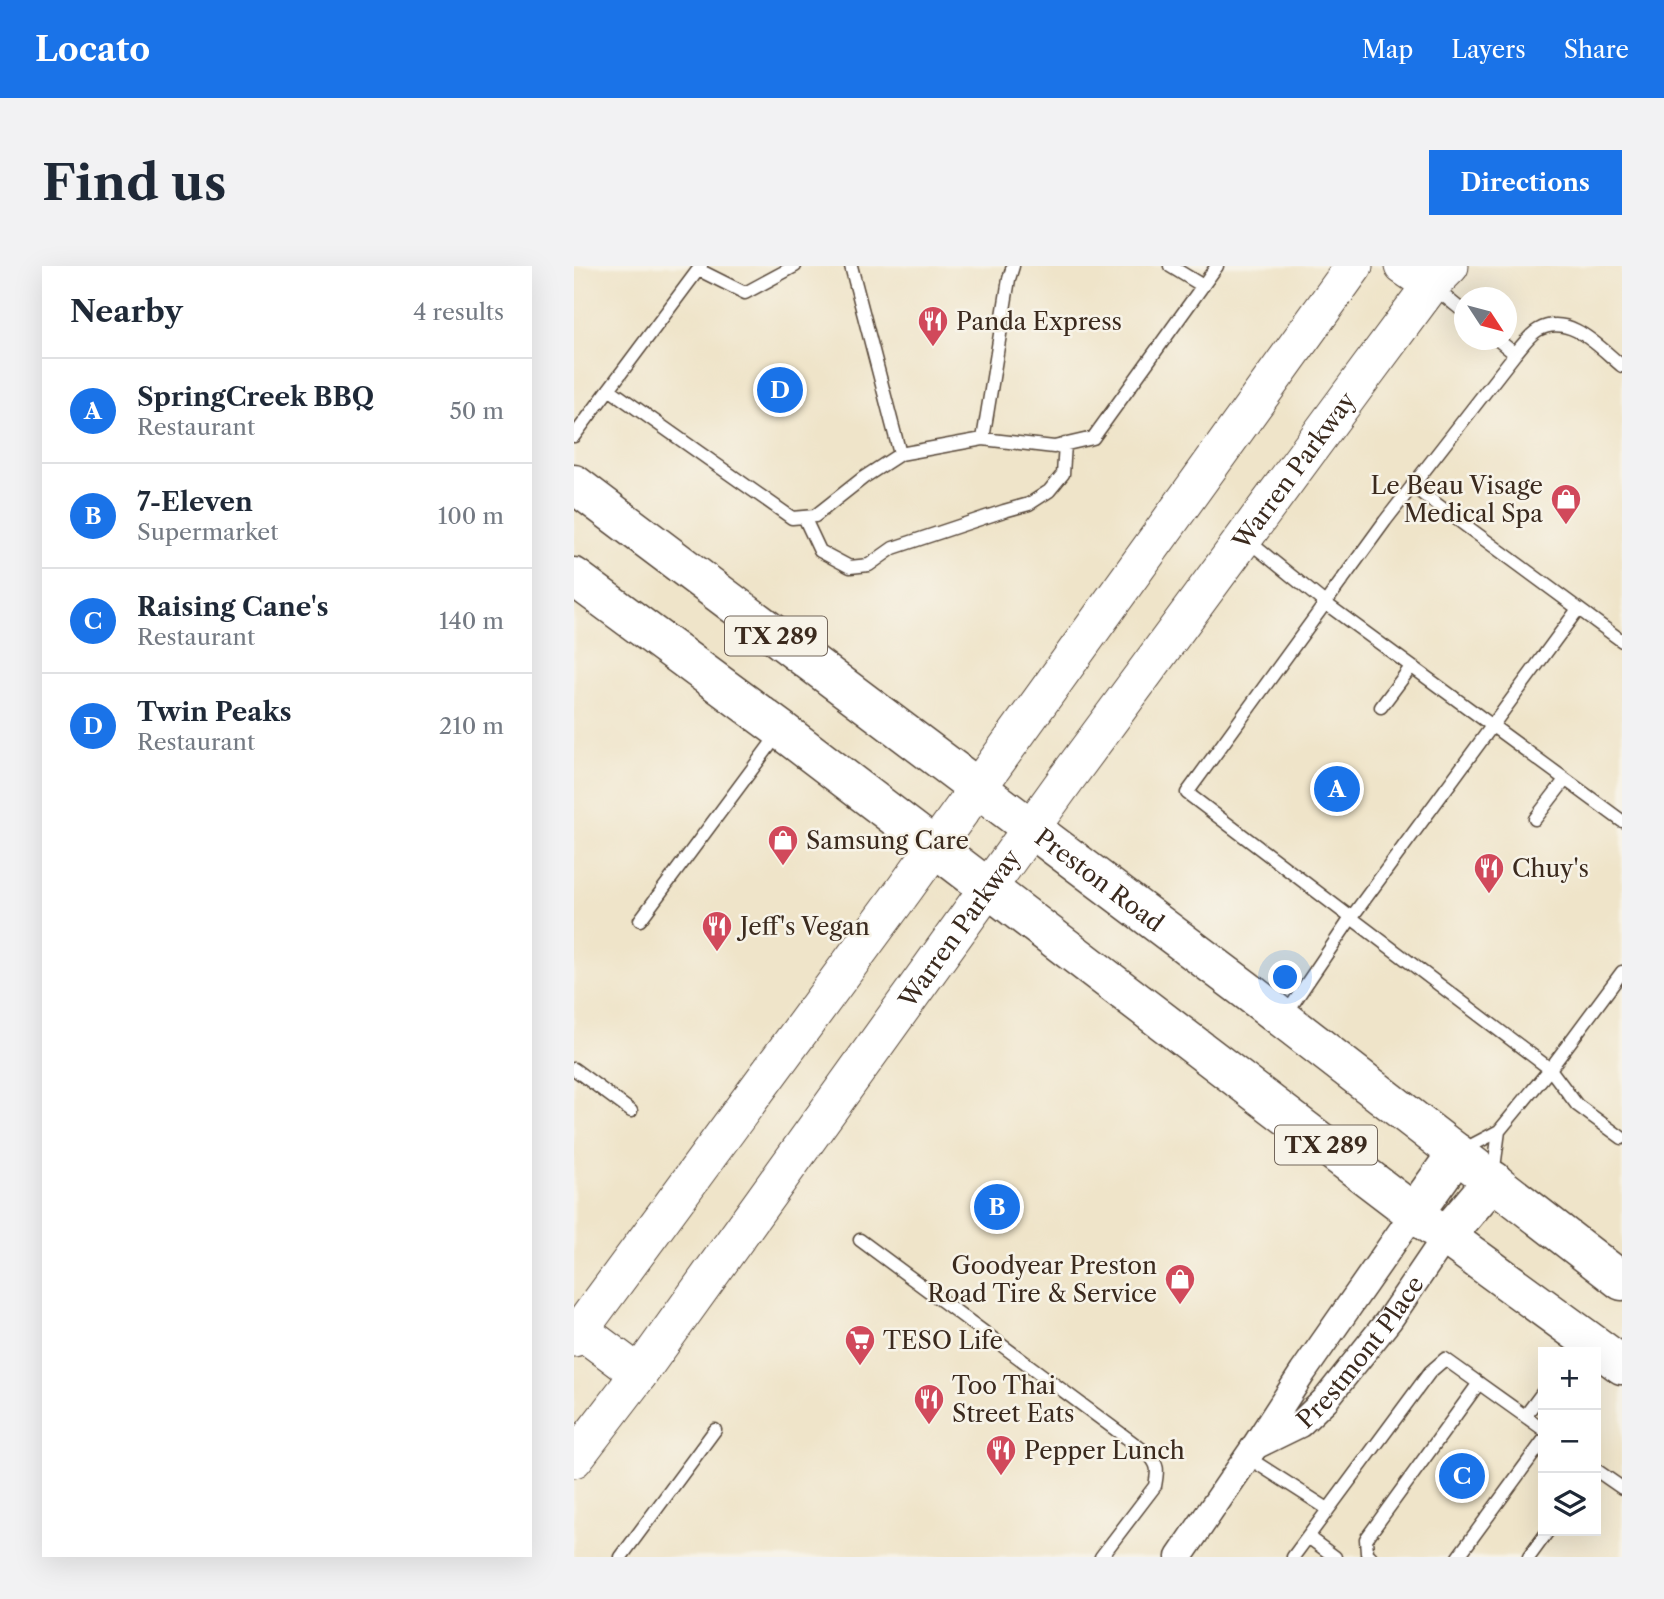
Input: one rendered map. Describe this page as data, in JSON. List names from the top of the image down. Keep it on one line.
{"streets":{"main road":["Warren Parkway","TX 289","Preston Road"],"street":["Prestmont Place"]},"crossings":[["Warren Parkway","TX 289"],["Warren Parkway","Preston Road"],["TX 289","Prestmont Place"]],"places":{"restaurant":["Panda Express","Chuy's","Jeff's Vegan","Too Thai Street Eats","Pepper Lunch"],"shop":["Le Beau Visage Medical Spa","Samsung Care","Goodyear Preston Road Tire & Service"],"supermarket":["TESO Life"]},"north":"bottom right","page":{"header":"Locato","nav":["Map","Layers","Share"],"buttons":"Directions","title":"Find us","heading":["Nearby","4 results"],"list":[{"mark":"A","name":"SpringCreek BBQ","note":"Restaurant","value":"50 m"},{"mark":"B","name":"7-Eleven","note":"Supermarket","value":"100 m"},{"mark":"C","name":"Raising Cane's","note":"Restaurant","value":"140 m"},{"mark":"D","name":"Twin Peaks","note":"Restaurant","value":"210 m"}],"pins":["D","A","B","C"],"map_buttons":["+","−"]}}
